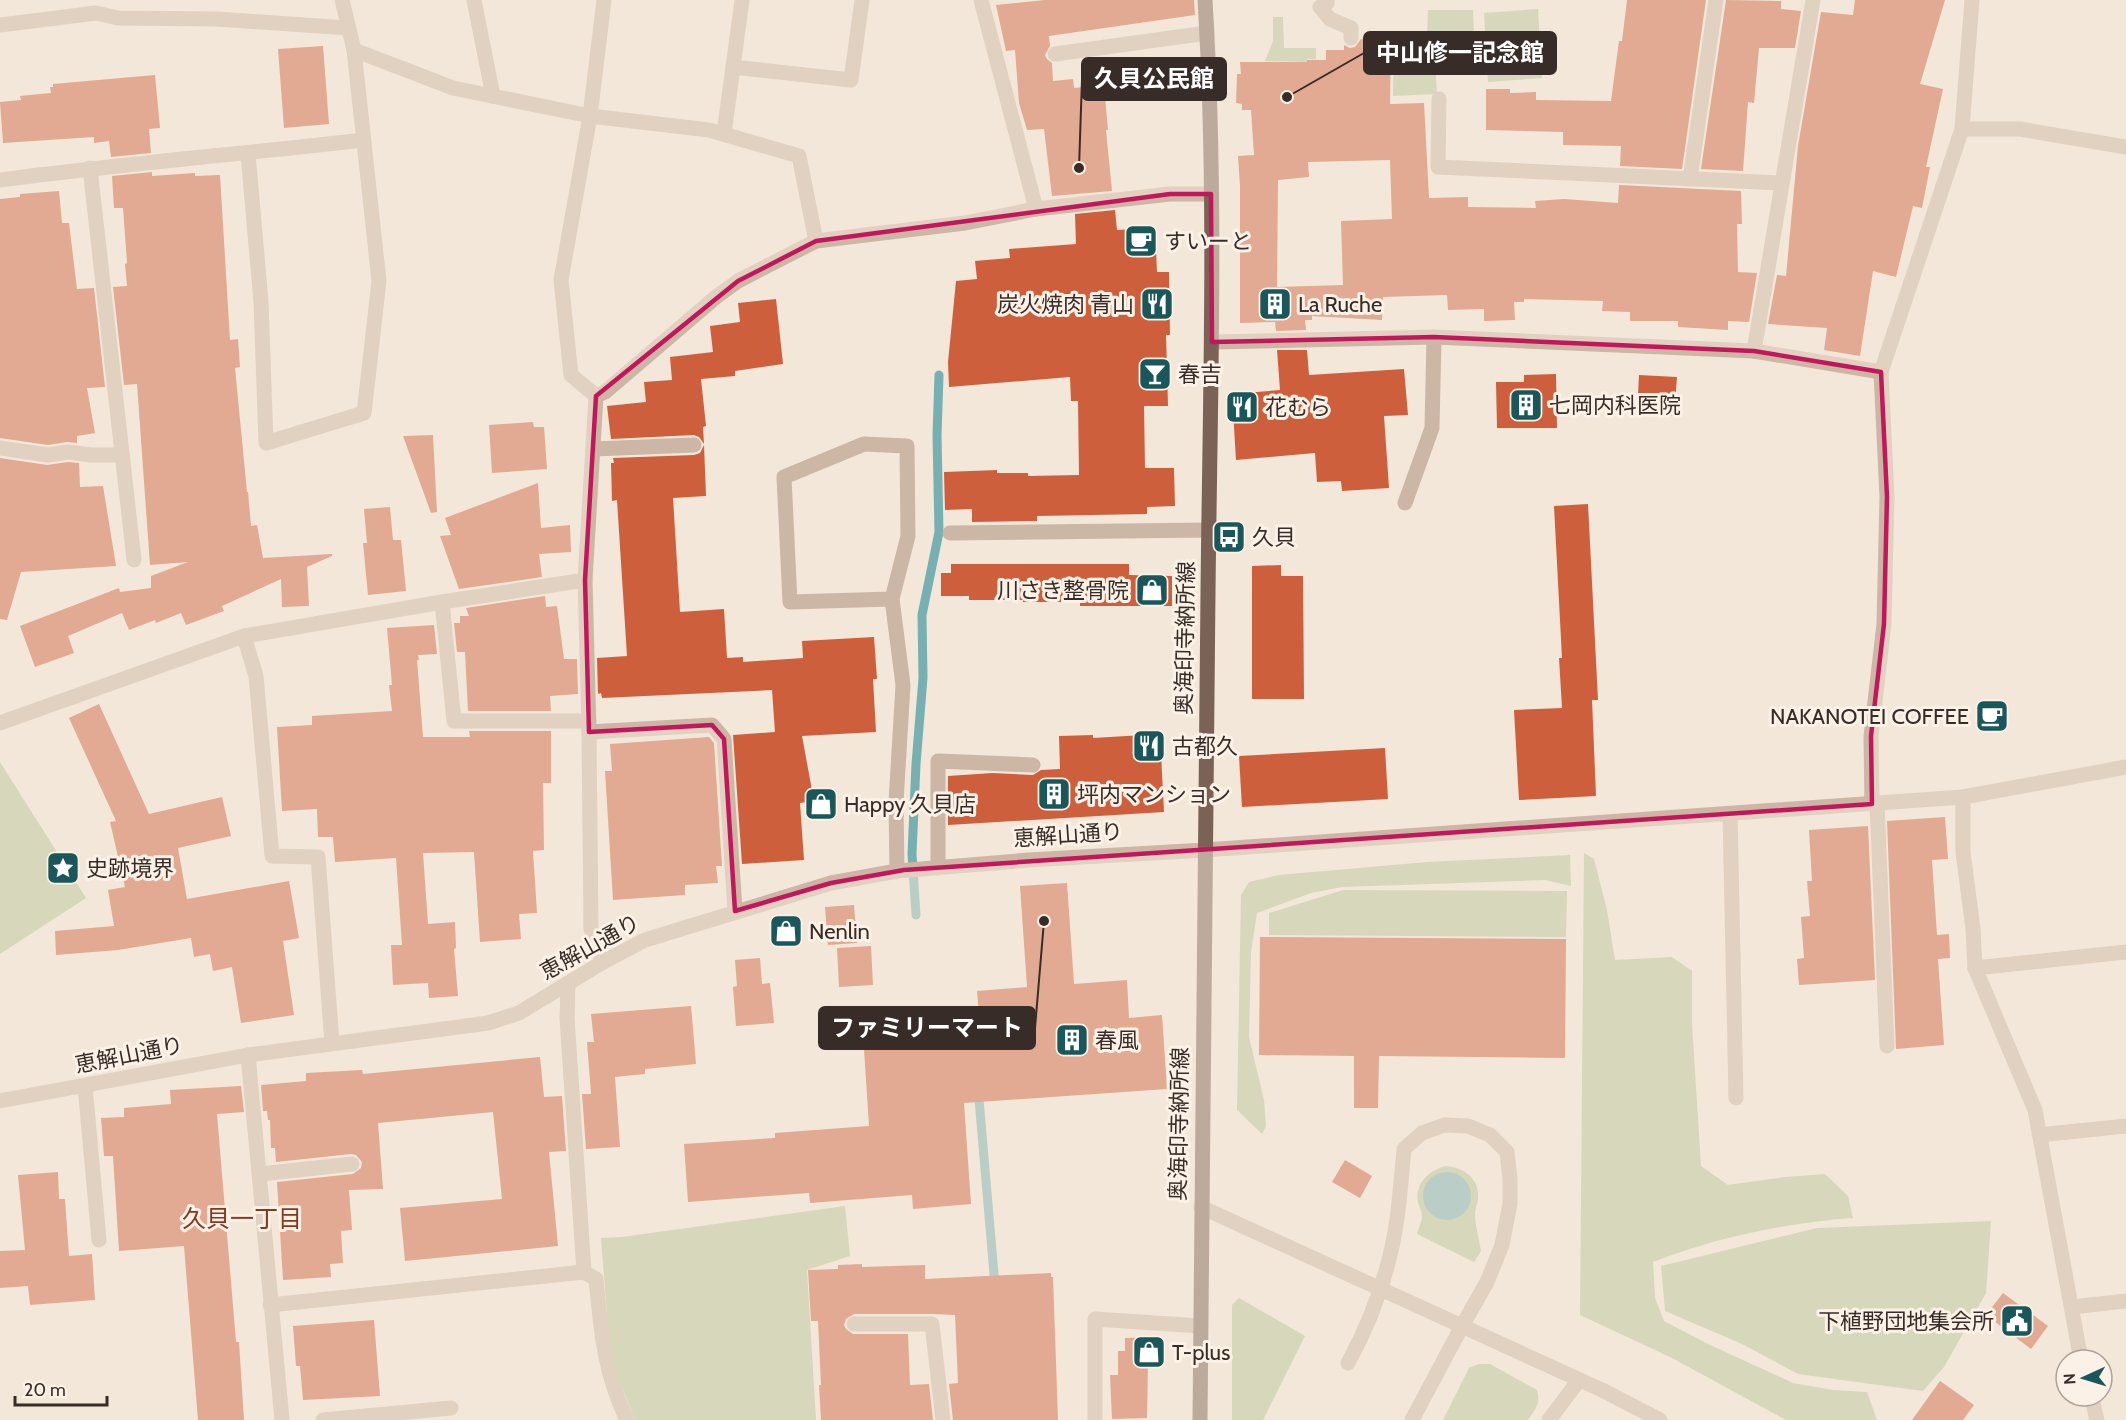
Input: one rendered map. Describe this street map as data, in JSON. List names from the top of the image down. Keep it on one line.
{"streets":{"main road":["奥海印寺納所線"],"street":["恵解山通り"]},"crossings":[["奥海印寺納所線","恵解山通り"]],"districts":["久貝一丁目"],"places":{"other":["中山修一記念館","久貝公民館","ファミリーマート"],"cafe":["すいーと","NAKANOTEI COFFEE"],"restaurant":["炭火焼肉 青山","花むら","古都久"],"building":["La Ruche","七岡内科医院","坪内マンション","春風"],"bar":["春吉"],"bus stop":["久貝"],"shop":["川さき整骨院","Happy 久貝店","Nenlin","T-plus"],"place":["史跡境界"],"public building":["下植野団地集会所"]},"scale_bar":"20 m","north":"left"}
